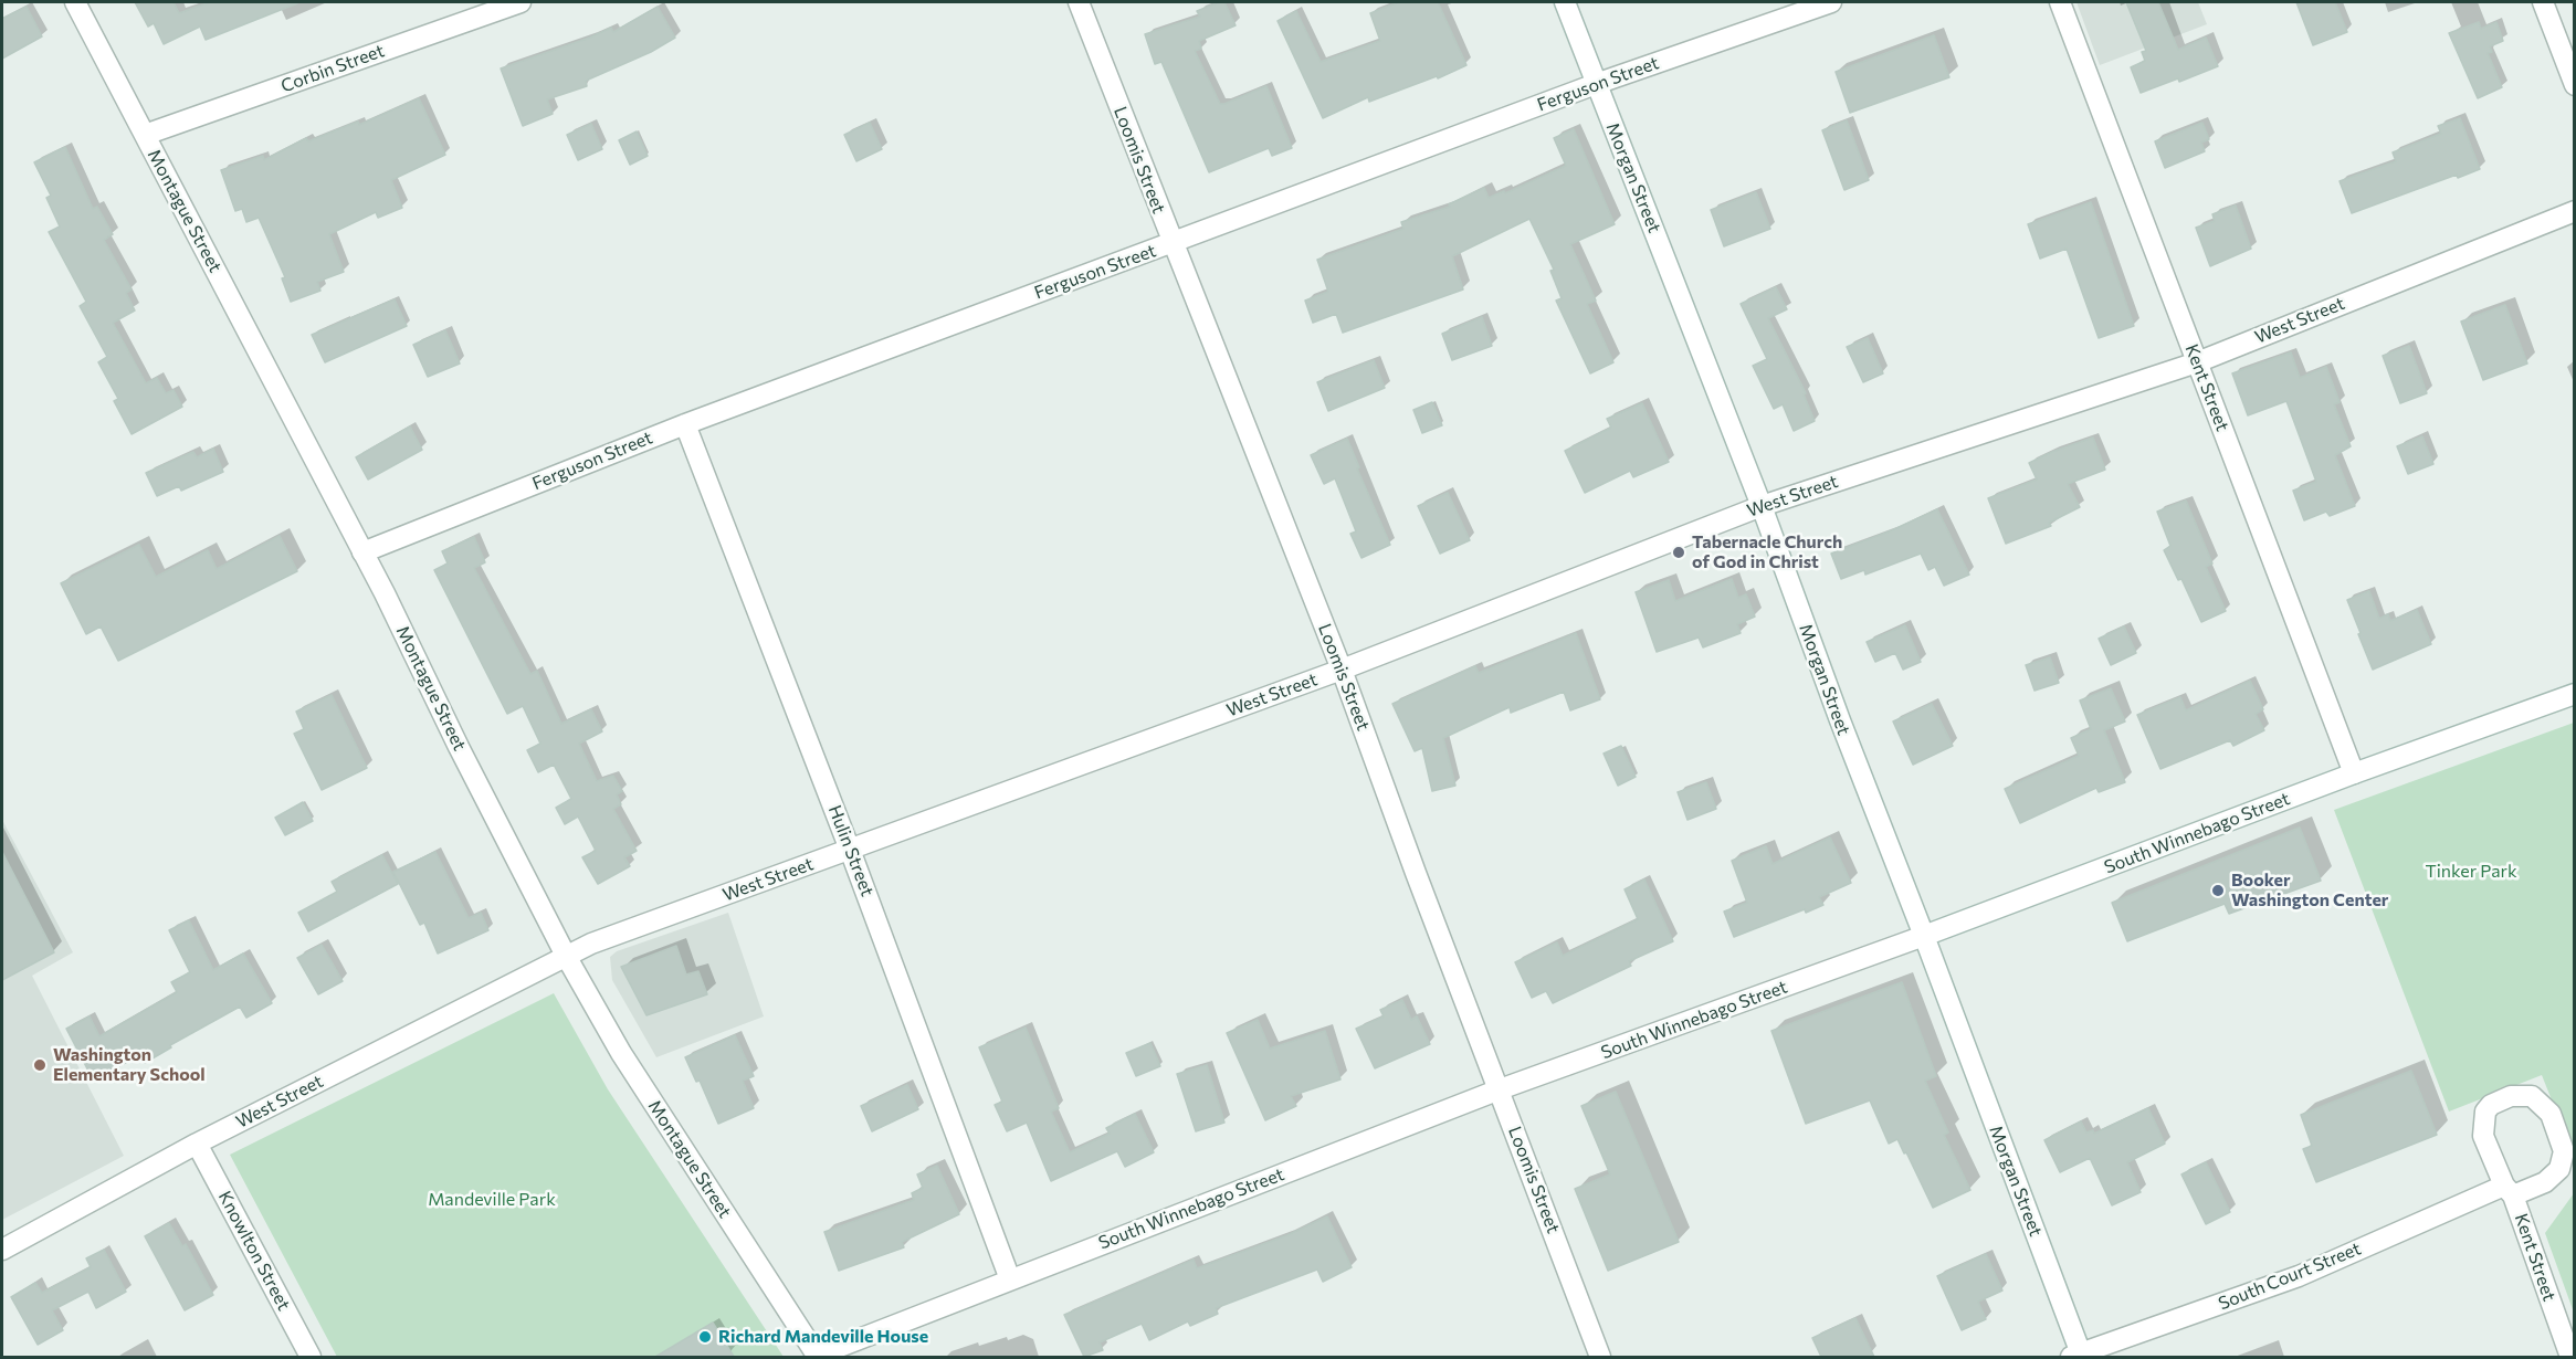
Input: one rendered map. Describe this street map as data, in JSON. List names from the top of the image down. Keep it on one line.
{"streets":{"street":["Corbin Street","Ferguson Street","Loomis Street","Morgan Street","Montague Street","West Street","Kent Street","South Winnebago Street","Hulin Street","Knowlton Street","South Court Street"]},"crossings":[["Corbin Street","Montague Street"],["Ferguson Street","Loomis Street"],["Ferguson Street","Morgan Street"],["Ferguson Street","Montague Street"],["Ferguson Street","Hulin Street"],["Loomis Street","West Street"],["Loomis Street","South Winnebago Street"],["Morgan Street","West Street"],["Morgan Street","South Winnebago Street"],["Morgan Street","South Court Street"],["Montague Street","West Street"],["Montague Street","South Winnebago Street"],["West Street","Kent Street"],["West Street","Hulin Street"],["West Street","Knowlton Street"],["Kent Street","South Winnebago Street"],["Kent Street","South Court Street"],["South Winnebago Street","Hulin Street"]],"parks":["Tinker Park","Mandeville Park"],"places":["Tabernacle Church of God in Christ","Booker Washington Center","Washington Elementary School","Richard Mandeville House"]}
